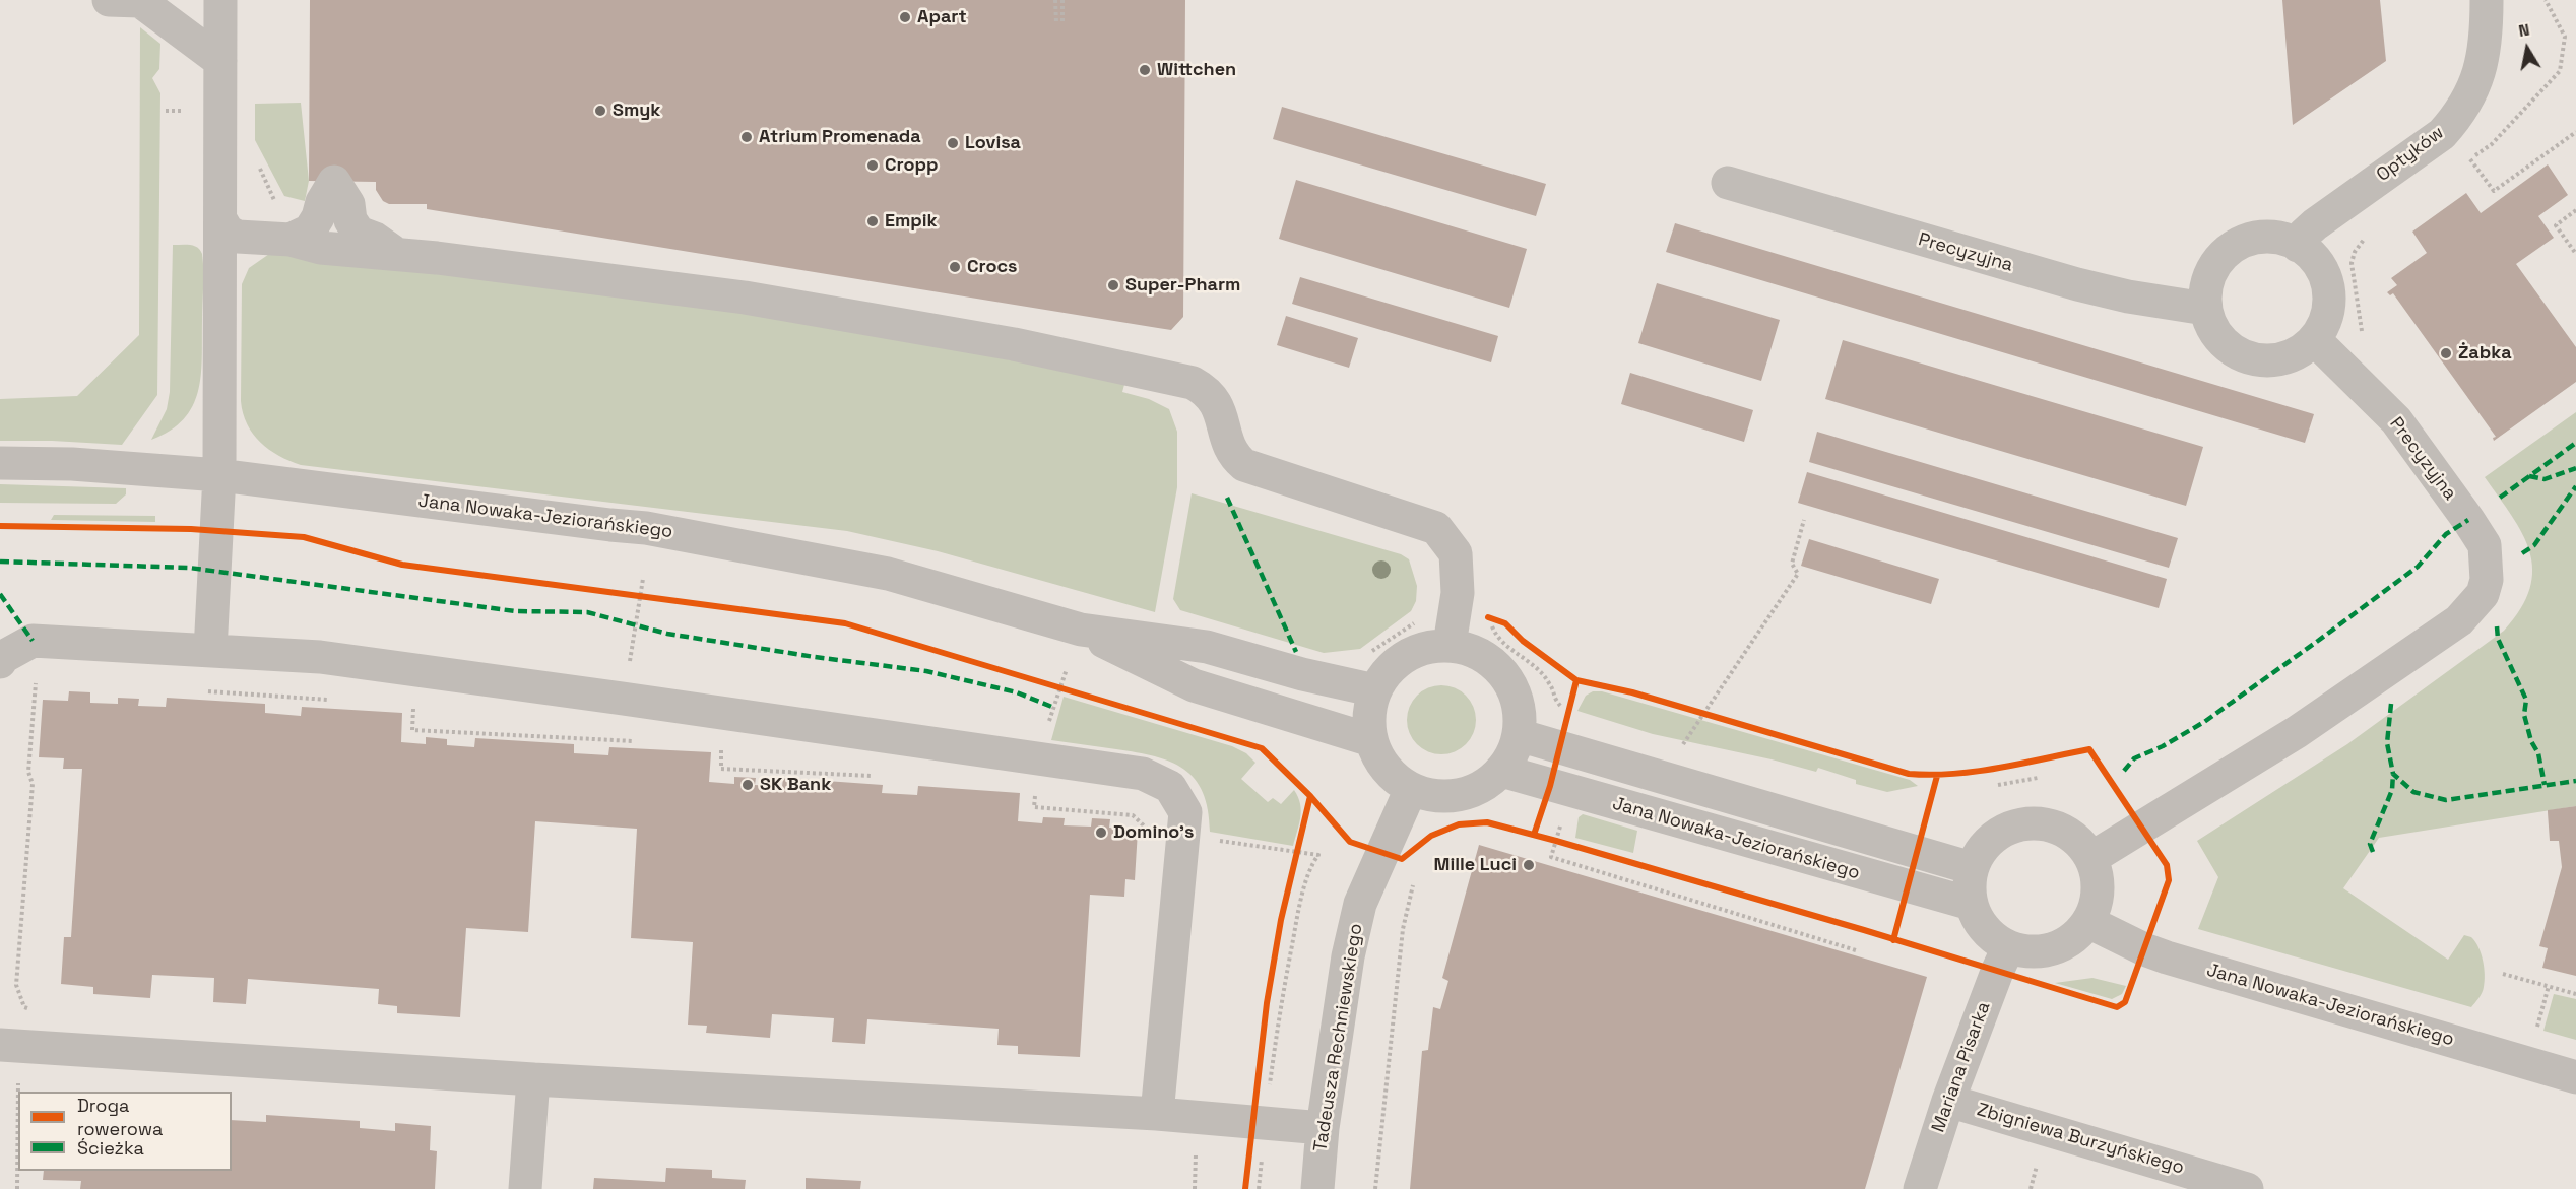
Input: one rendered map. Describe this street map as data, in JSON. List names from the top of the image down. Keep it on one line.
{"streets":{"street":["Optyków","Precyzyjna","Jana Nowaka-Jeziorańskiego","Tadeusza Rechniewskiego","Mariana Pisarka","Zbigniewa Burzyńskiego"]},"crossings":[["Optyków","Precyzyjna"],["Precyzyjna","Jana Nowaka-Jeziorańskiego"],["Precyzyjna","Mariana Pisarka"],["Jana Nowaka-Jeziorańskiego","Tadeusza Rechniewskiego"],["Jana Nowaka-Jeziorańskiego","Mariana Pisarka"],["Mariana Pisarka","Zbigniewa Burzyńskiego"]],"places":["Apart","Wittchen","Smyk","Atrium Promenada","Lovisa","Cropp","Empik","Crocs","Super-Pharm","Żabka","SK Bank","Domino's","Mille Luci"],"legend":["Droga rowerowa","Ścieżka"],"north":"top"}
